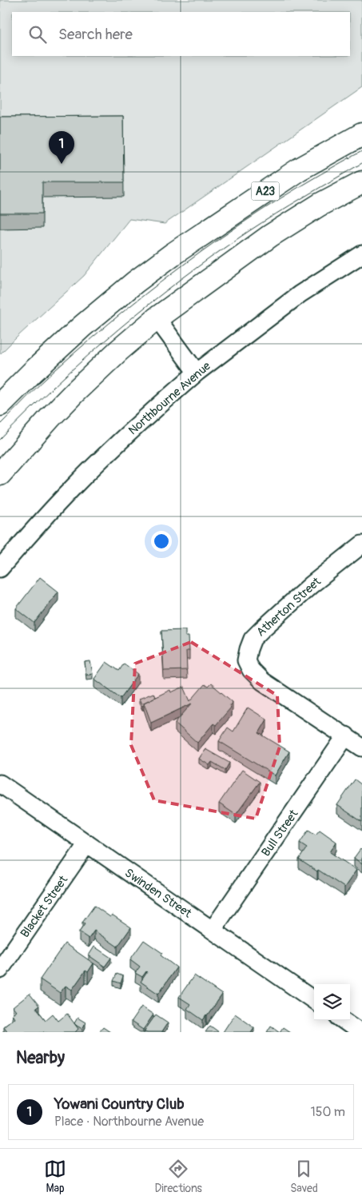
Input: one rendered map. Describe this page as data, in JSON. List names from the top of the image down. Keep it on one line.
{"streets":{"highway":["A23"],"street":["Northbourne Avenue","Atherton Street","Bull Street","Swinden Street","Blacket Street"]},"crossings":[["Atherton Street","Bull Street"],["Bull Street","Swinden Street"],["Swinden Street","Blacket Street"]],"page":{"search":"Search here","pins":"1","heading":"Nearby","list":[{"mark":"1","name":"Yowani Country Club","note":"Place · Northbourne Avenue","value":"150 m"}],"nav":["Map","Directions","Saved"]}}
